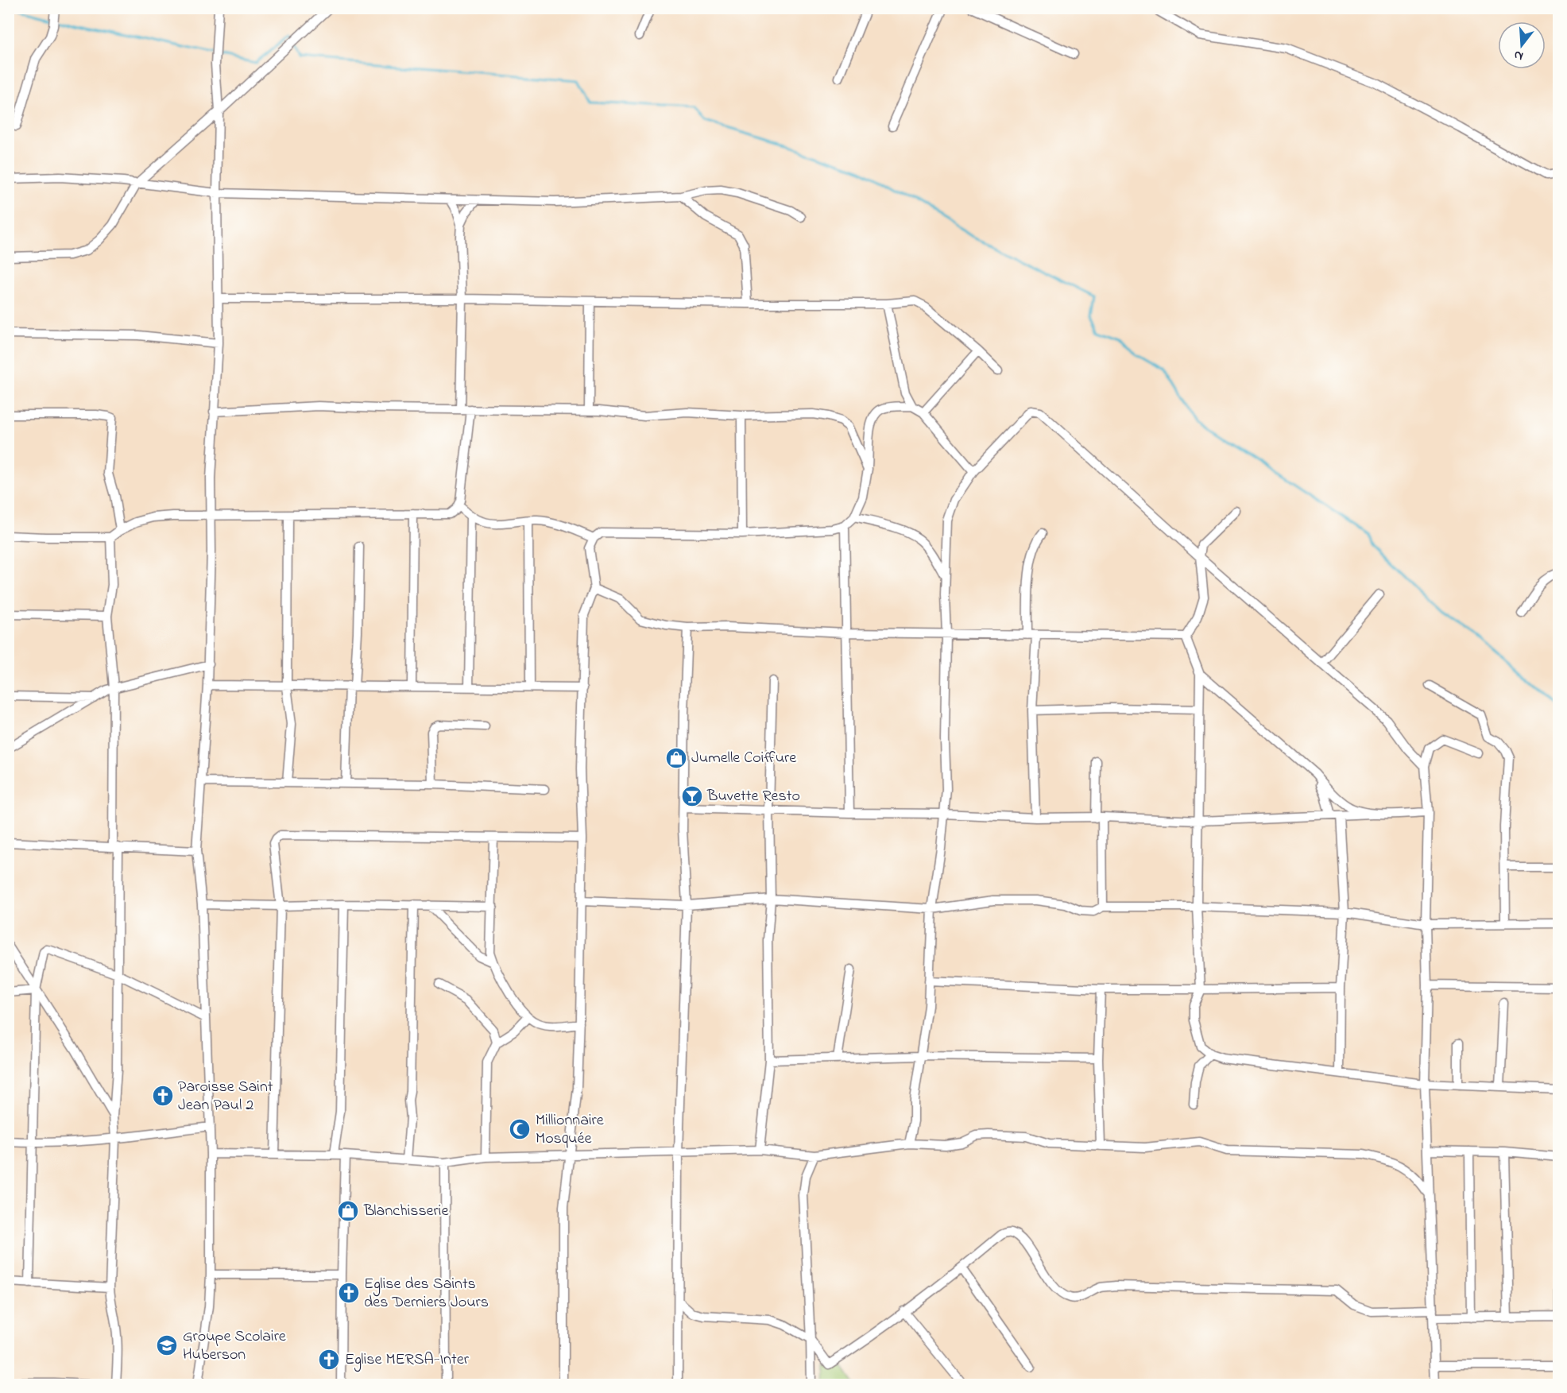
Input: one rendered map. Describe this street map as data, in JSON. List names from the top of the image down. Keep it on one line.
{"places":{"shop":["Jumelle Coiffure","Blanchisserie"],"bar":["Buvette Resto"],"church":["Paroisse Saint Jean Paul 2","Eglise des Saints des Derniers Jours","Eglise MERSA-Inter"],"mosque":["Millionnaire Mosquée"],"school or university":["Groupe Scolaire Huberson"]},"north":"bottom"}
